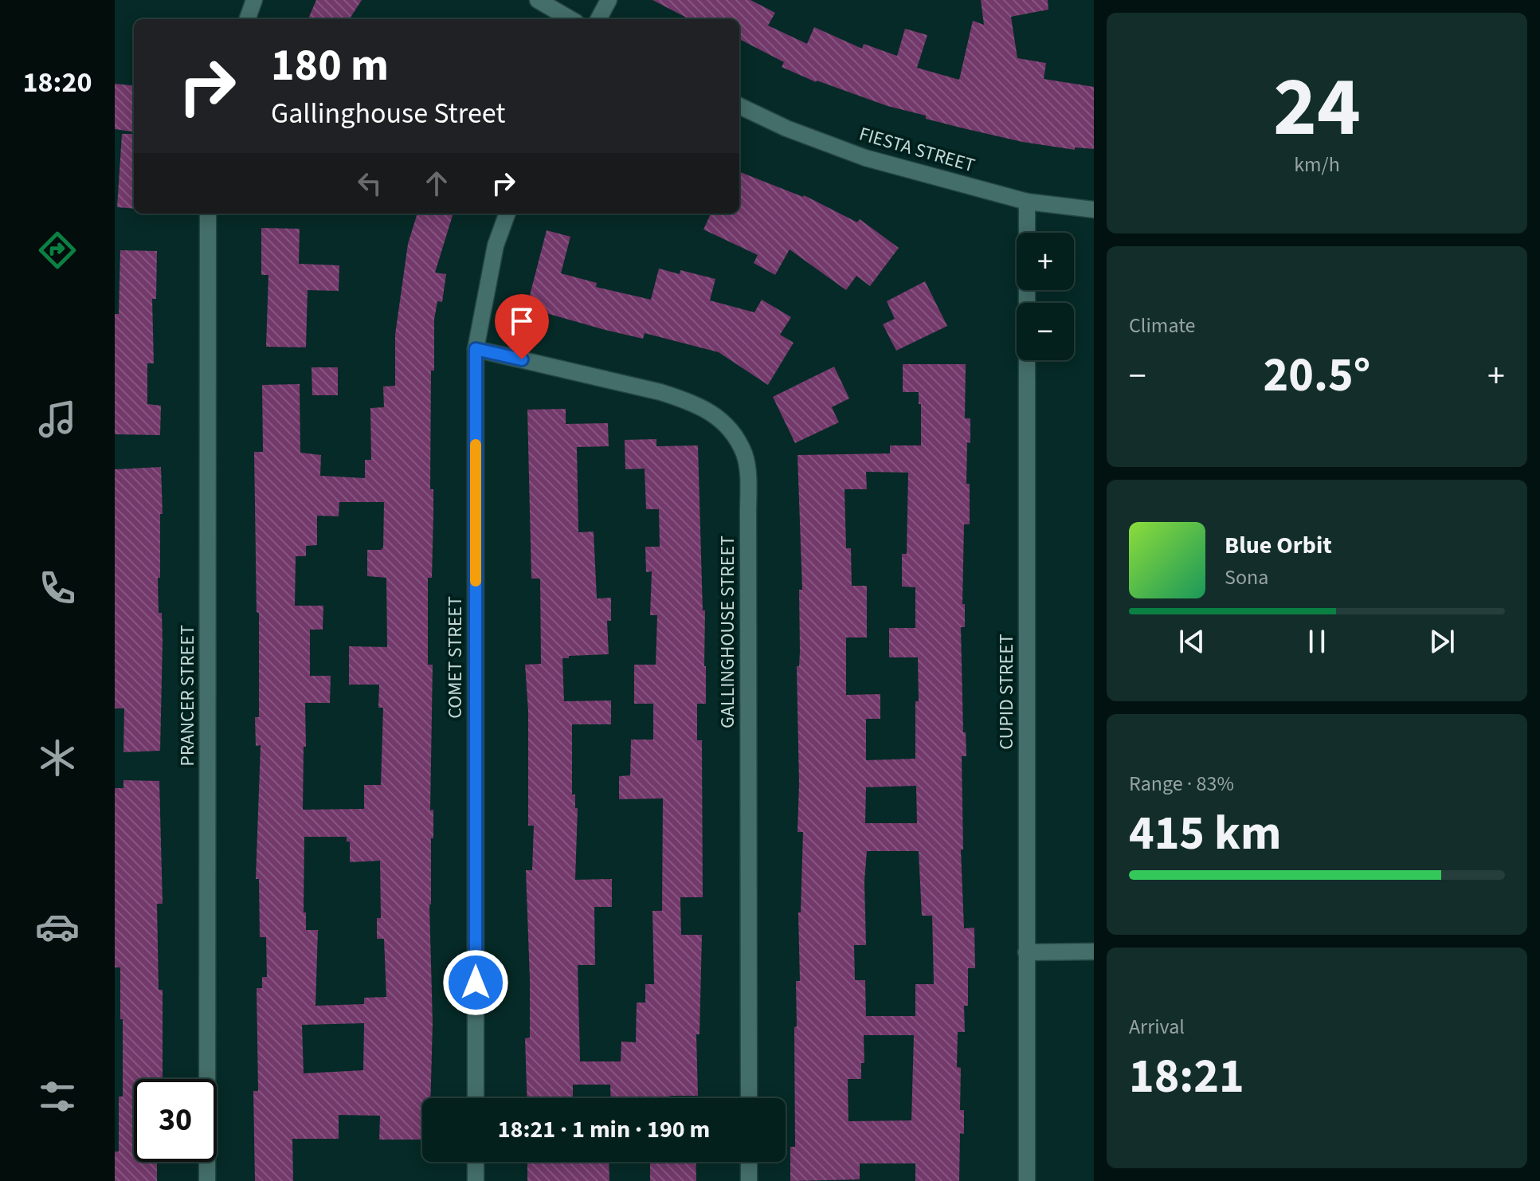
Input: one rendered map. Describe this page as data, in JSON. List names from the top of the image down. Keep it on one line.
{"streets":{"street":["FIESTA STREET","GALLINGHOUSE STREET","COMET STREET","CUPID STREET","PRANCER STREET"]},"crossings":[["FIESTA STREET","CUPID STREET"],["GALLINGHOUSE STREET","COMET STREET"]],"page":{"tabs":"18:20","tile":[["24","km/h"],"Climate",["Range · 83%","415 km"],["Arrival","18:21"]],"turn":["180 m","Gallinghouse Street"],"map_buttons":["+","−"],"heat":["−","20.5°","+"],"song":["Blue Orbit","Sona"],"limit":"30","trip":"18:21 · 1 min · 190 m"}}
